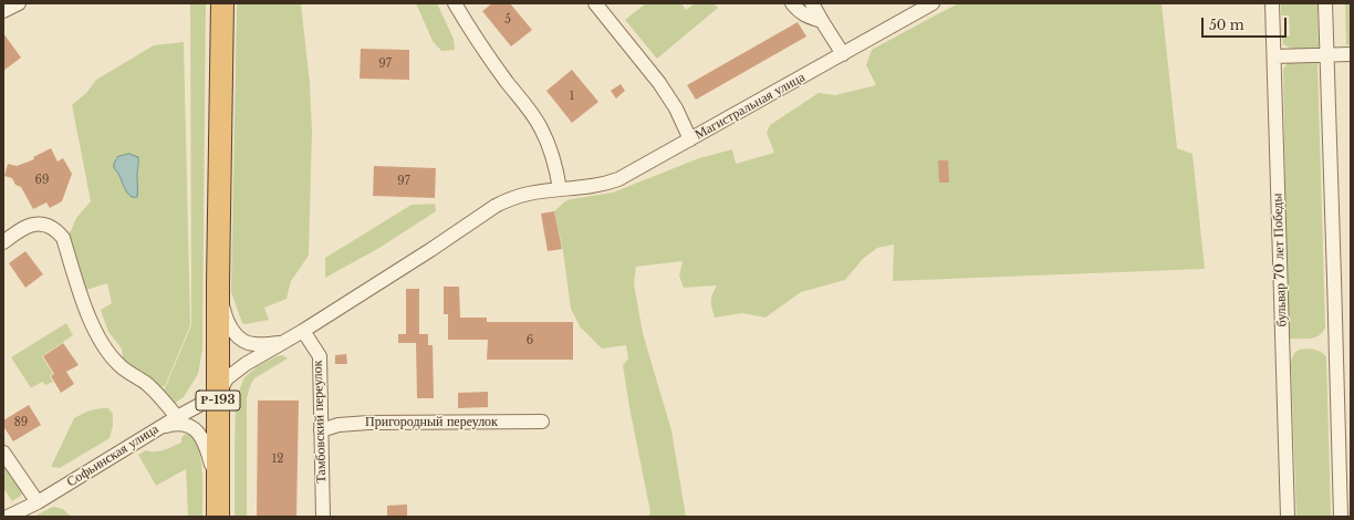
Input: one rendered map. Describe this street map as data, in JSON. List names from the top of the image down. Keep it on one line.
{"streets":{"highway":["Р-193"],"street":["Магистральная улица","бульвар 70 лет Победы","Тамбовский переулок","Пригородный переулок","Софьинская улица"]},"crossings":[["Магистральная улица","Р-193"],["Магистральная улица","Тамбовский переулок"],["Магистральная улица","Софьинская улица"],["Р-193","Софьинская улица"],["Тамбовский переулок","Пригородный переулок"]],"house_numbers":["5","97","1","69","97","6","89","12"],"scale_bar":"50 m"}
